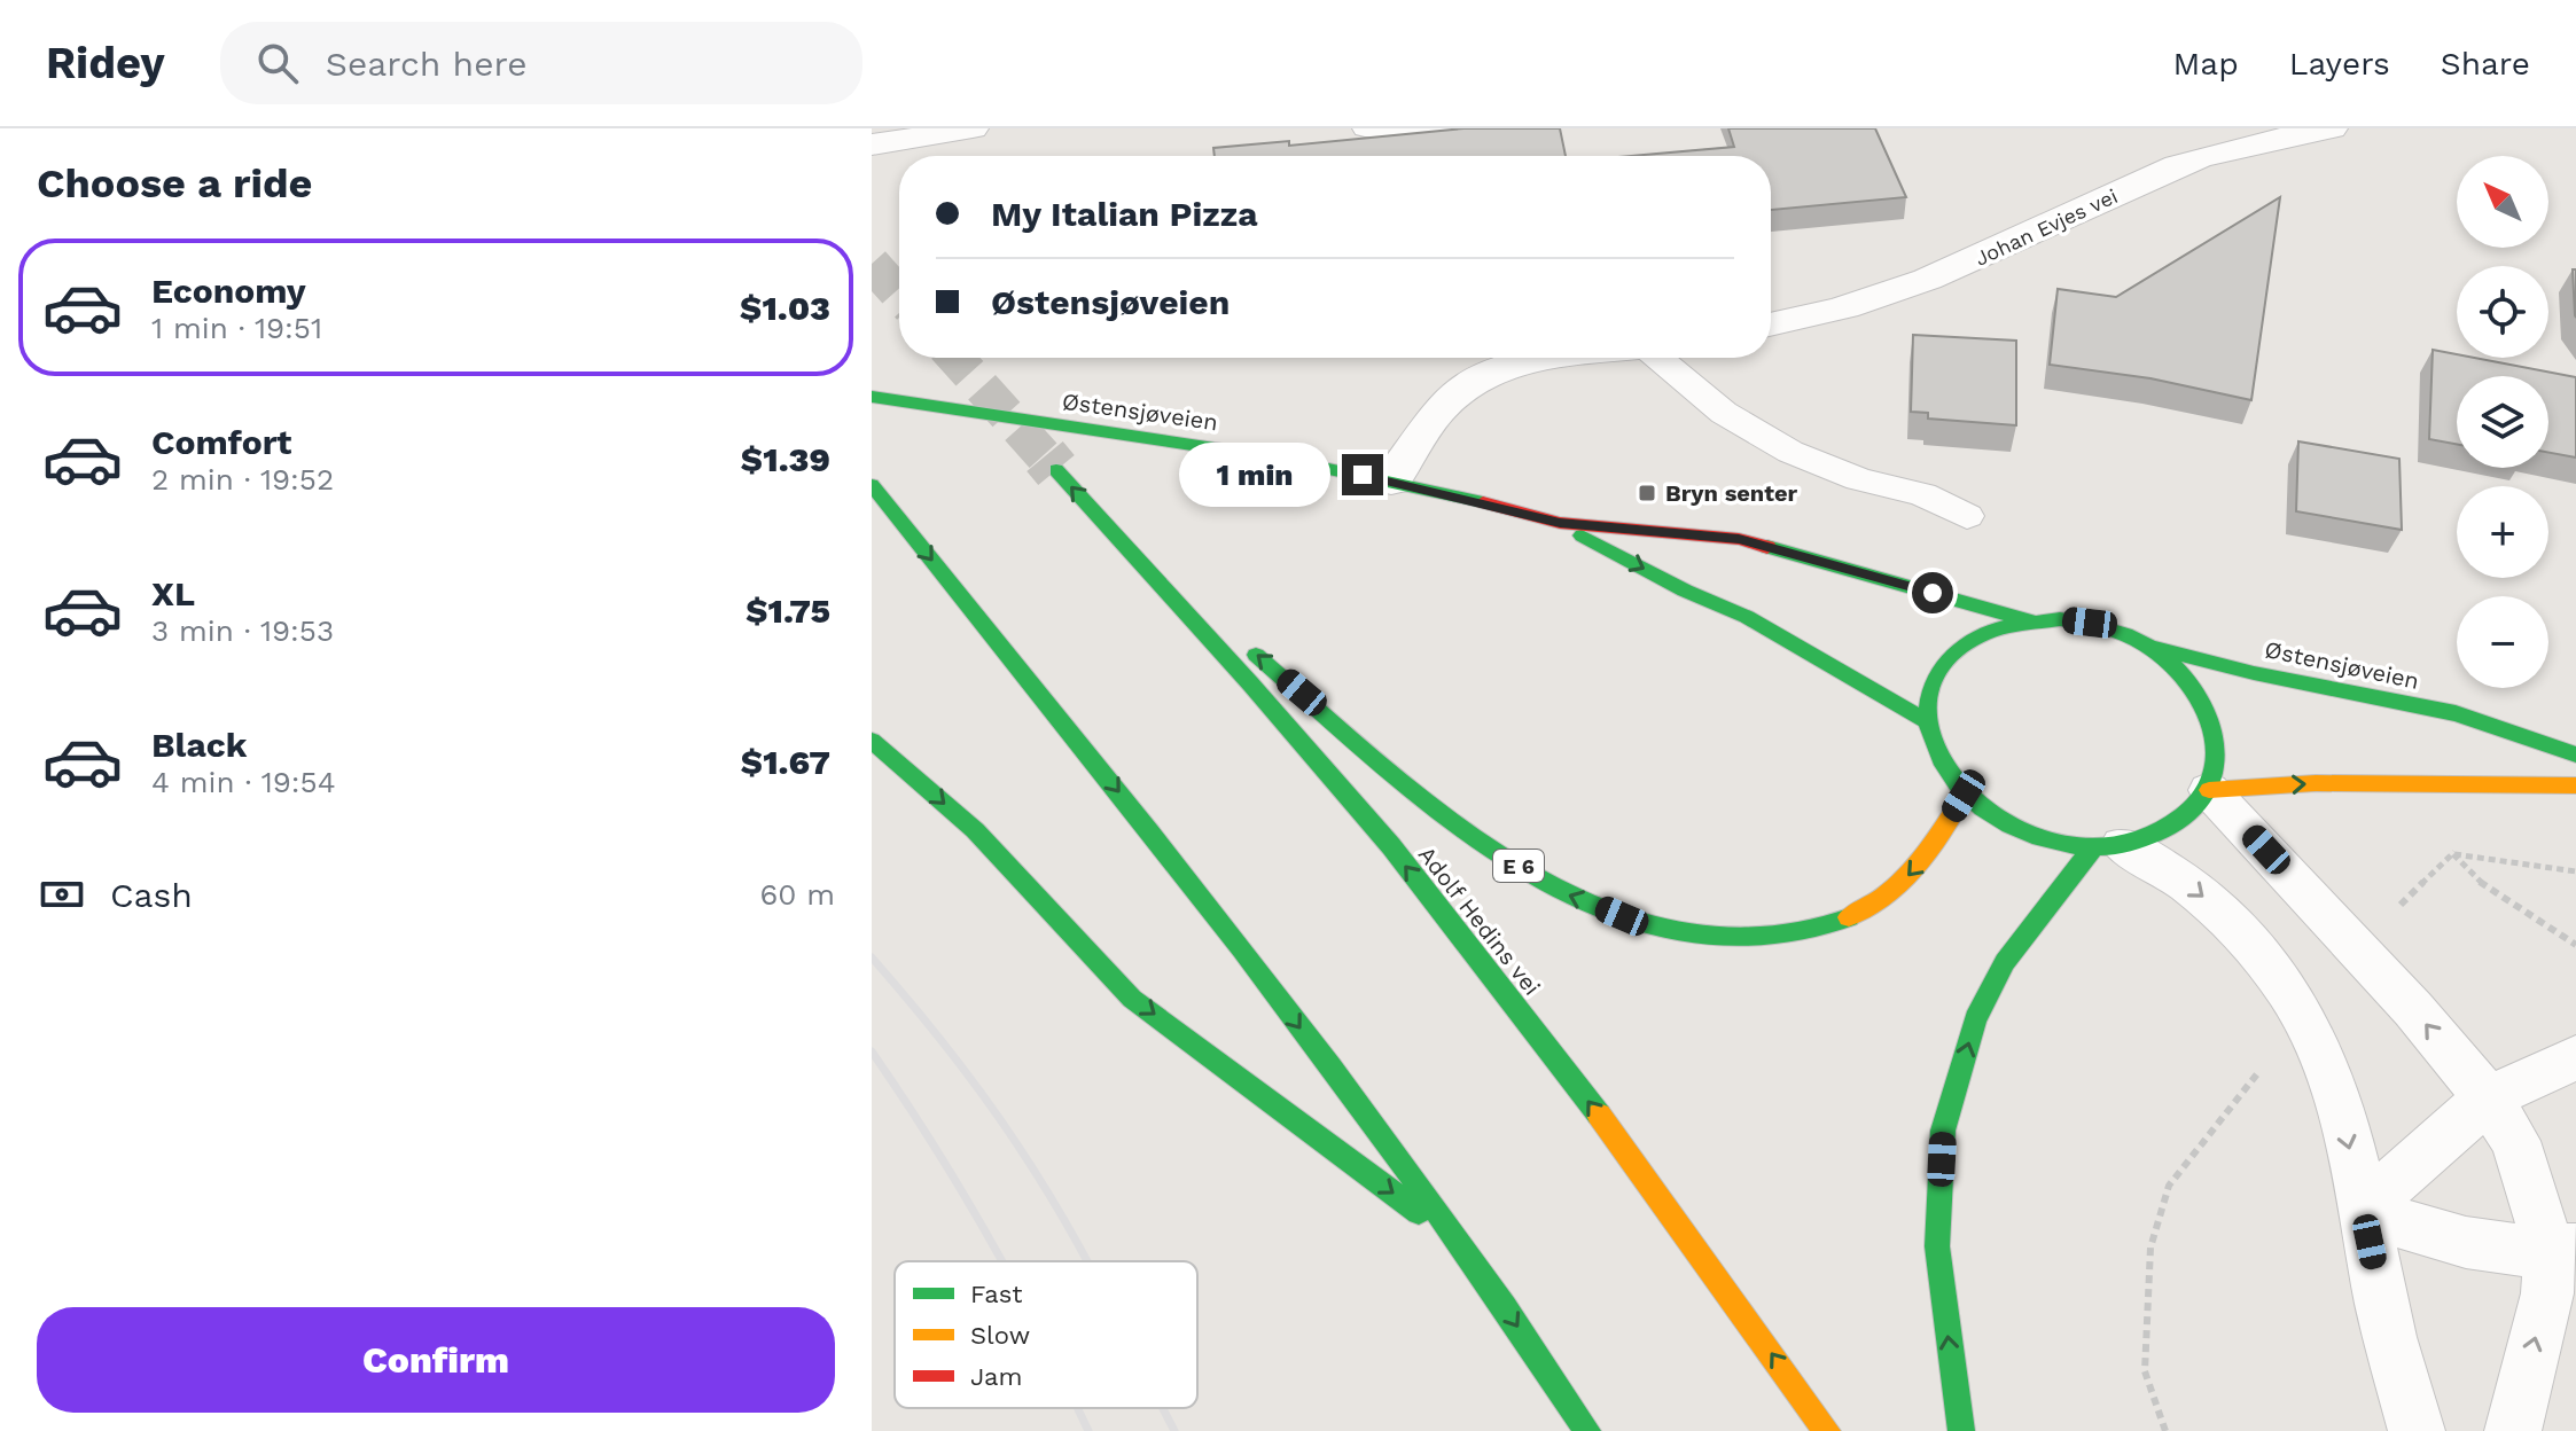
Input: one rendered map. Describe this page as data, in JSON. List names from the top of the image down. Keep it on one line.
{"streets":{"main road":["Østensjøveien","E 6","Adolf Hedins vei"],"street":["Johan Evjes vei"]},"crossings":[["Østensjøveien","E 6"],["E 6","Adolf Hedins vei"]],"places":{"transit":["Bryn senter"]},"legend":["Fast","Slow","Jam"],"north":"top left","page":{"header":"Ridey","search":"Search here","nav":["Map","Layers","Share"],"heading":"Choose a ride","map_buttons":["+","−"],"banner":["My Italian Pizza","Østensjøveien"],"list":[{"name":"Economy","note":"1 min · 19:51","value":"$1.03"},{"name":"Comfort","note":"2 min · 19:52","value":"$1.39"},{"name":"XL","note":"3 min · 19:53","value":"$1.75"},{"name":"Black","note":"4 min · 19:54","value":"$1.67"}],"bubble":"1 min","pay":["Cash","60 m"],"buttons":"Confirm"}}
